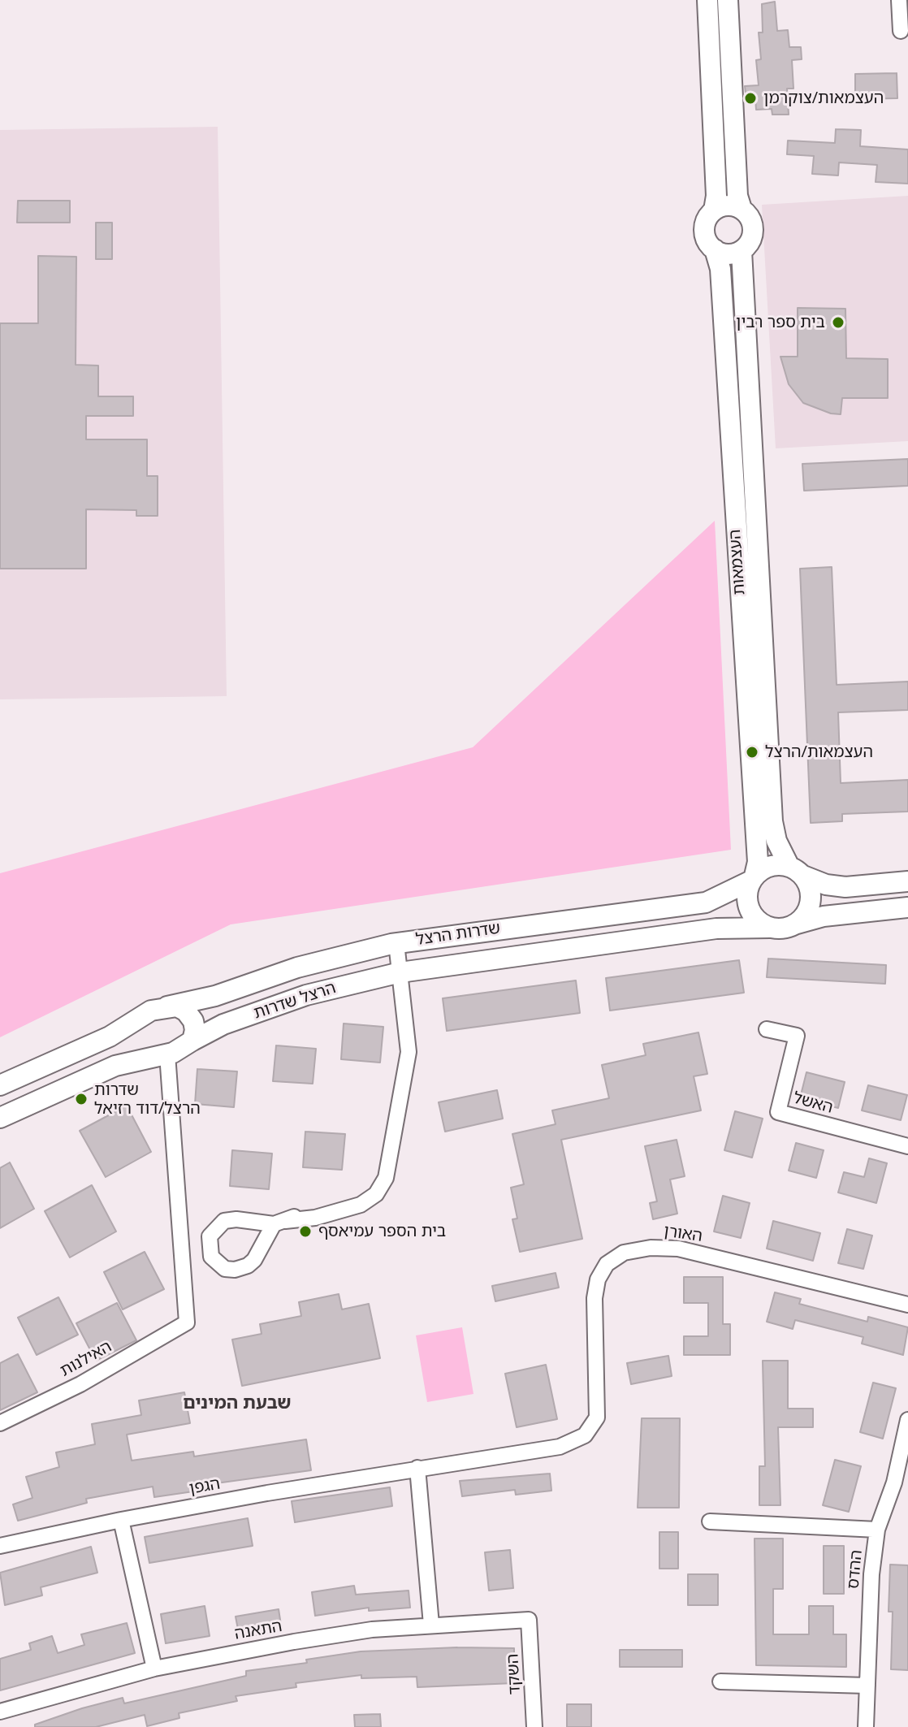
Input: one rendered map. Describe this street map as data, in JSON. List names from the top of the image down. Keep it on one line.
{"streets":{"main road":["העצמאות","שדרות הרצל","הרצל שדרות"],"street":["האשל","האורן","האילנות","הגפן","ההדס","התאנה","השקד"]},"crossings":[["העצמאות","שדרות הרצל"],["שדרות הרצל","הרצל שדרות"],["שדרות הרצל","האילנות"],["הרצל שדרות","האילנות"],["האורן","הגפן"],["התאנה","השקד"]],"districts":["שבעת המינים"],"places":["העצמאות/צוקרמן","בית ספר רבין","העצמאות/הרצל","שדרות הרצל/דוד רזיאל","בית הספר עמיאסף"]}
